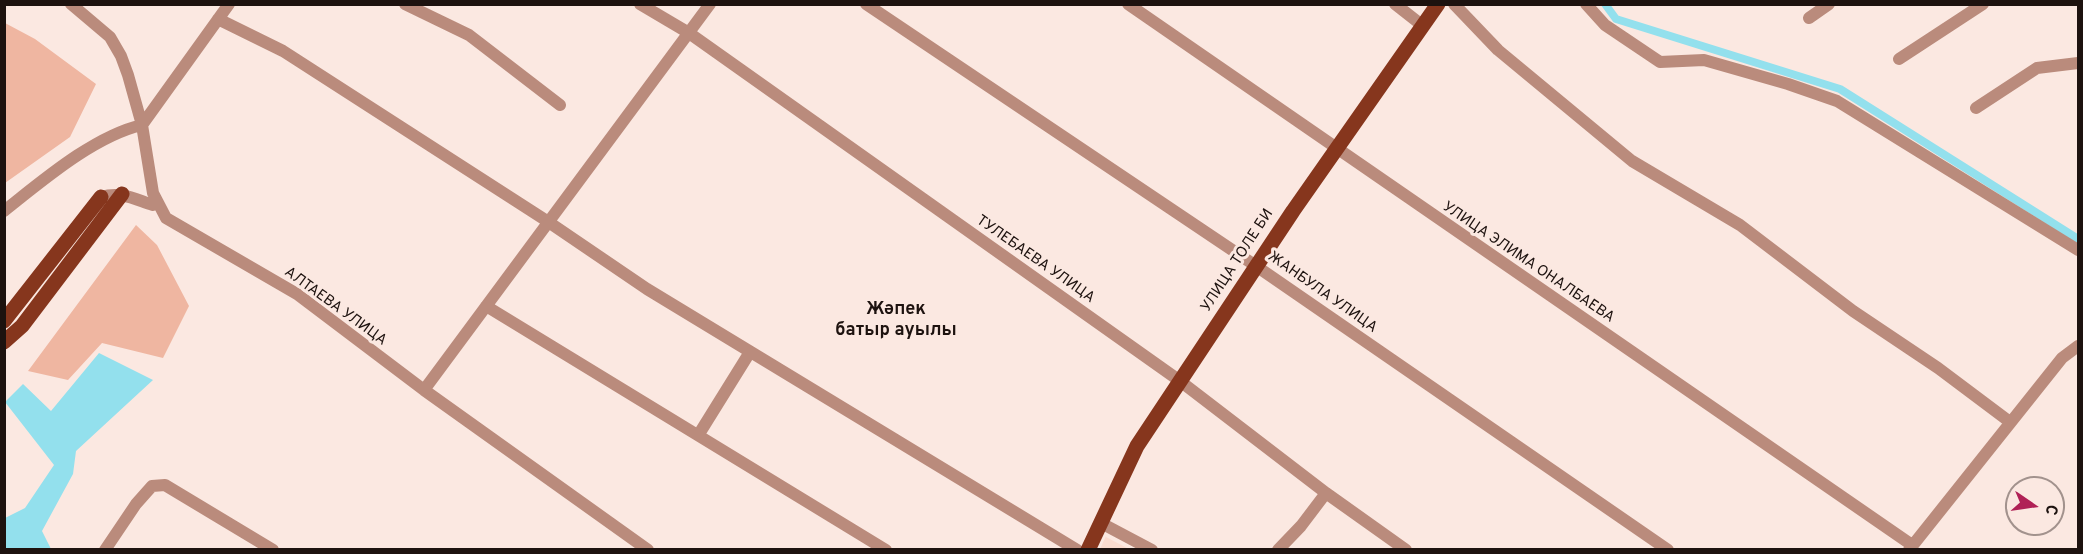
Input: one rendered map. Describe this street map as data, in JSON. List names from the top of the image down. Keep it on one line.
{"streets":{"main road":["УЛИЦА ТОЛЕ БИ"],"street":["ТУЛЕБАЕВА УЛИЦА","УЛИЦА ЭЛИМА ОНАЛБАЕВА","ЖАНБУЛА УЛИЦА","АЛТАЕВА УЛИЦА"]},"crossings":[["ТУЛЕБАЕВА УЛИЦА","УЛИЦА ТОЛЕ БИ"],["УЛИЦА ТОЛЕ БИ","УЛИЦА ЭЛИМА ОНАЛБАЕВА"],["УЛИЦА ТОЛЕ БИ","ЖАНБУЛА УЛИЦА"]],"districts":["Жәпек батыр ауылы"],"north":"right"}
